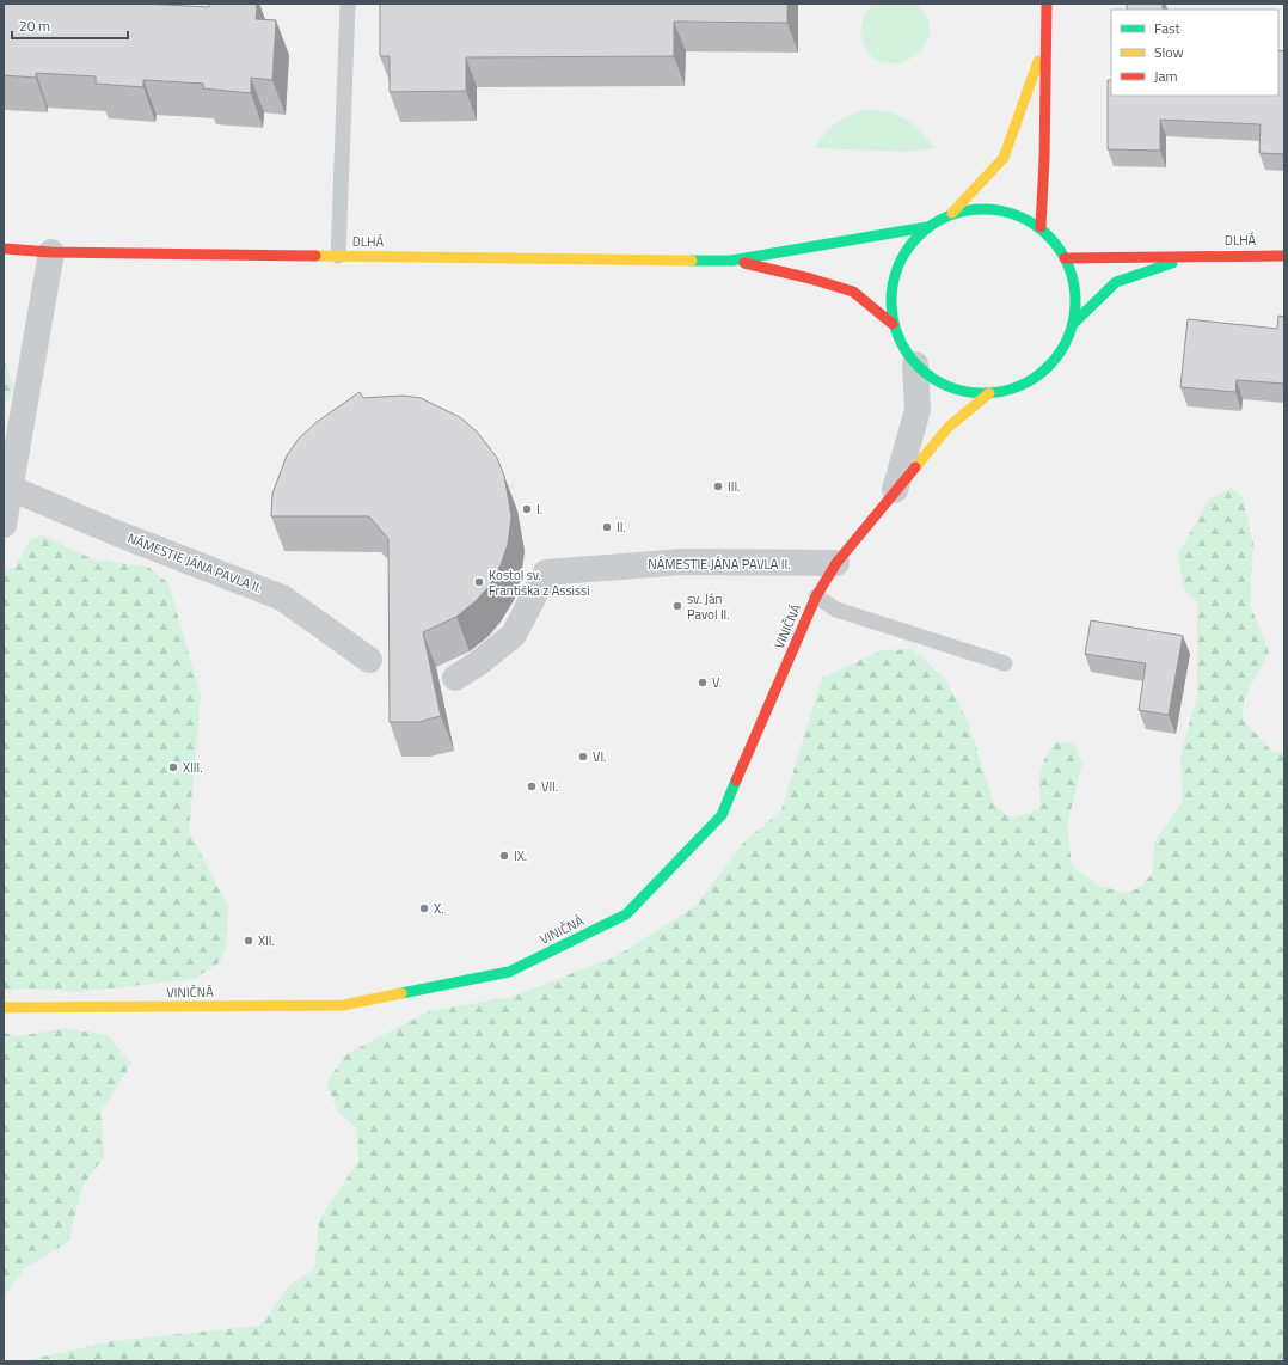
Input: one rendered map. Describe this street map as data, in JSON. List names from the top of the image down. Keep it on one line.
{"streets":{"street":["DLHÁ","NÁMESTIE JÁNA PAVLA II.","VINIČNÁ"]},"crossings":[["NÁMESTIE JÁNA PAVLA II.","VINIČNÁ"]],"places":["III.","I.","II.","Kostol sv. Františka z Assissi","sv. Ján Pavol II.","V.","VI.","XIII.","VII.","IX.","X.","XII."],"legend":["Fast","Slow","Jam"],"scale_bar":"20 m"}
